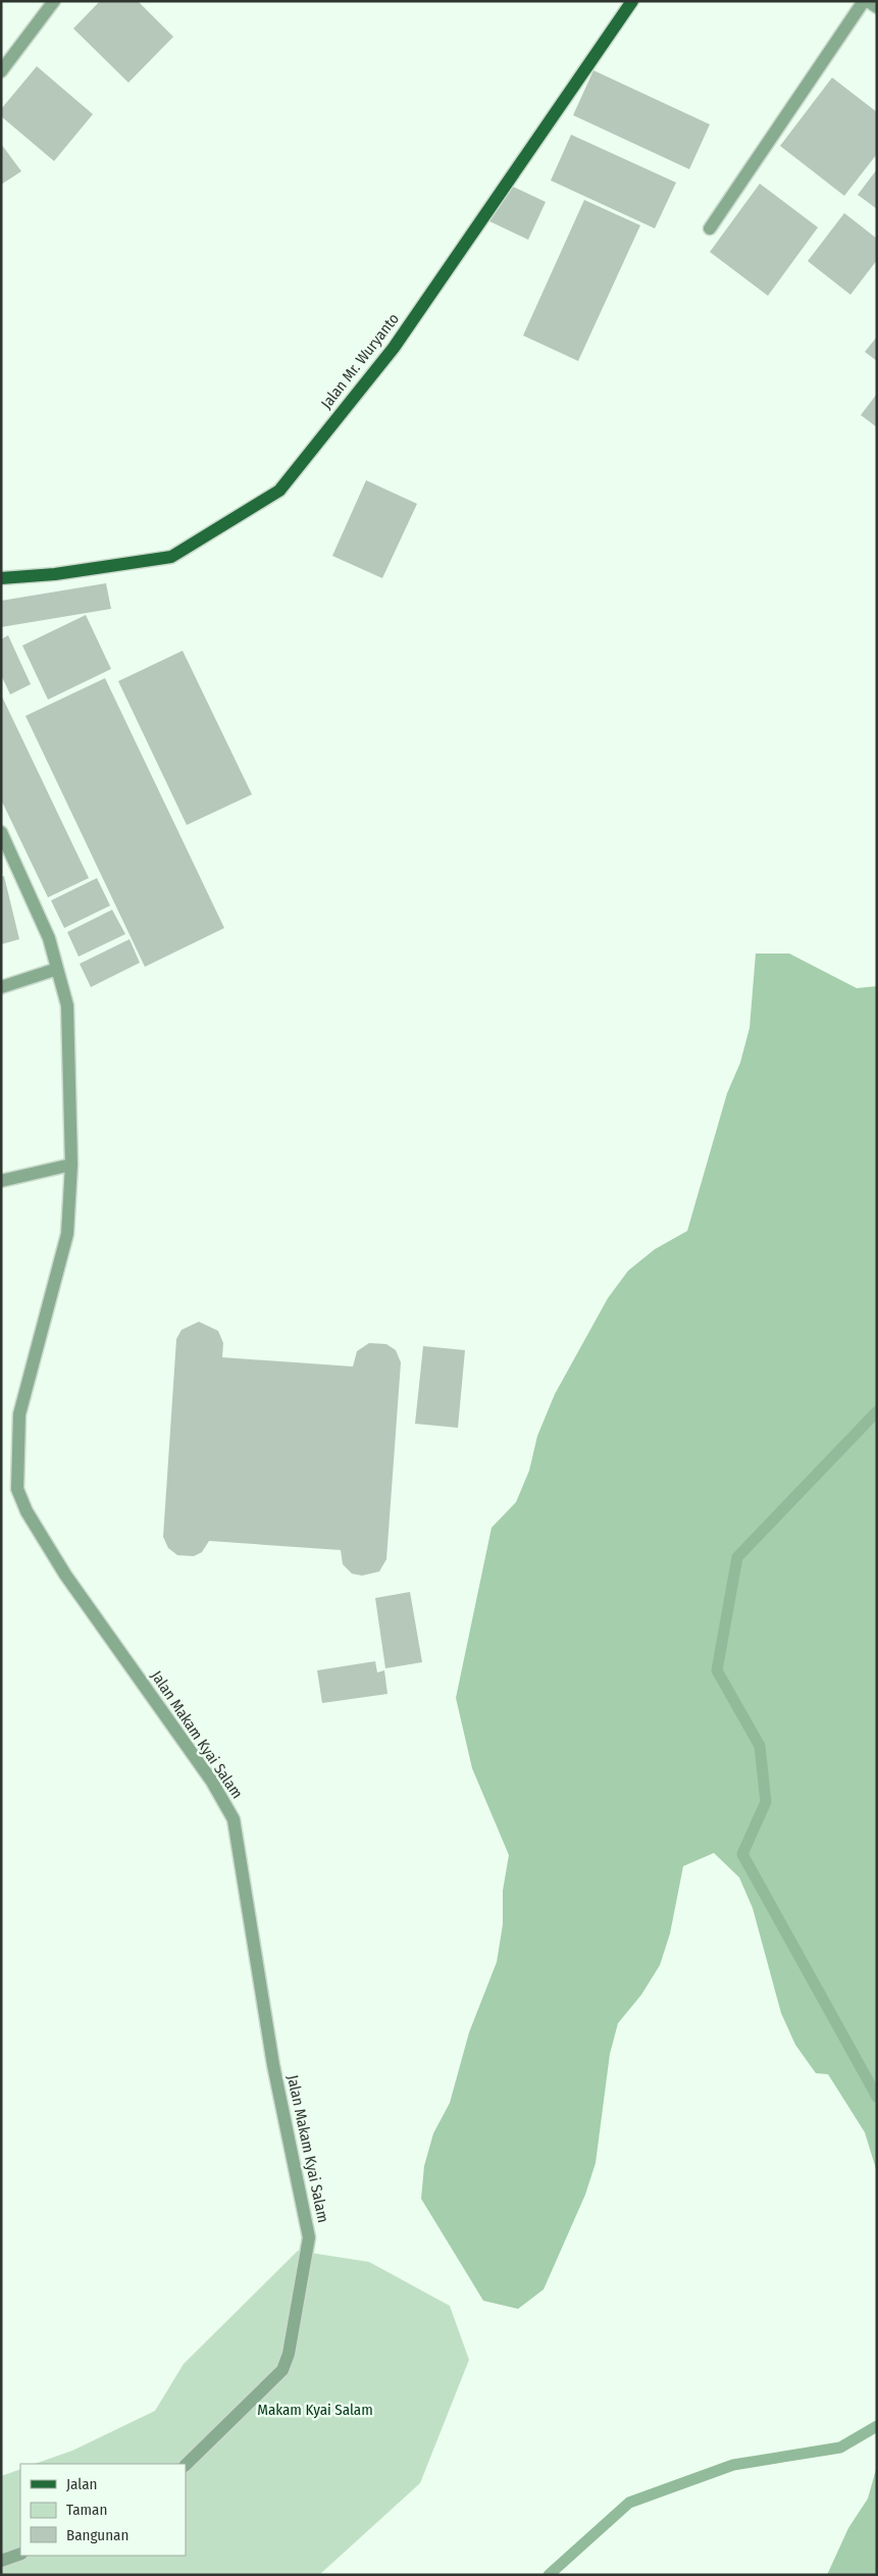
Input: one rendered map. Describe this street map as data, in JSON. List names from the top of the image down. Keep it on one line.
{"streets":{"main road":["Jalan Mr. Wuryanto"],"street":["Jalan Makam Kyai Salam"]},"parks":["Makam Kyai Salam"],"legend":["Jalan","Taman","Bangunan"]}
